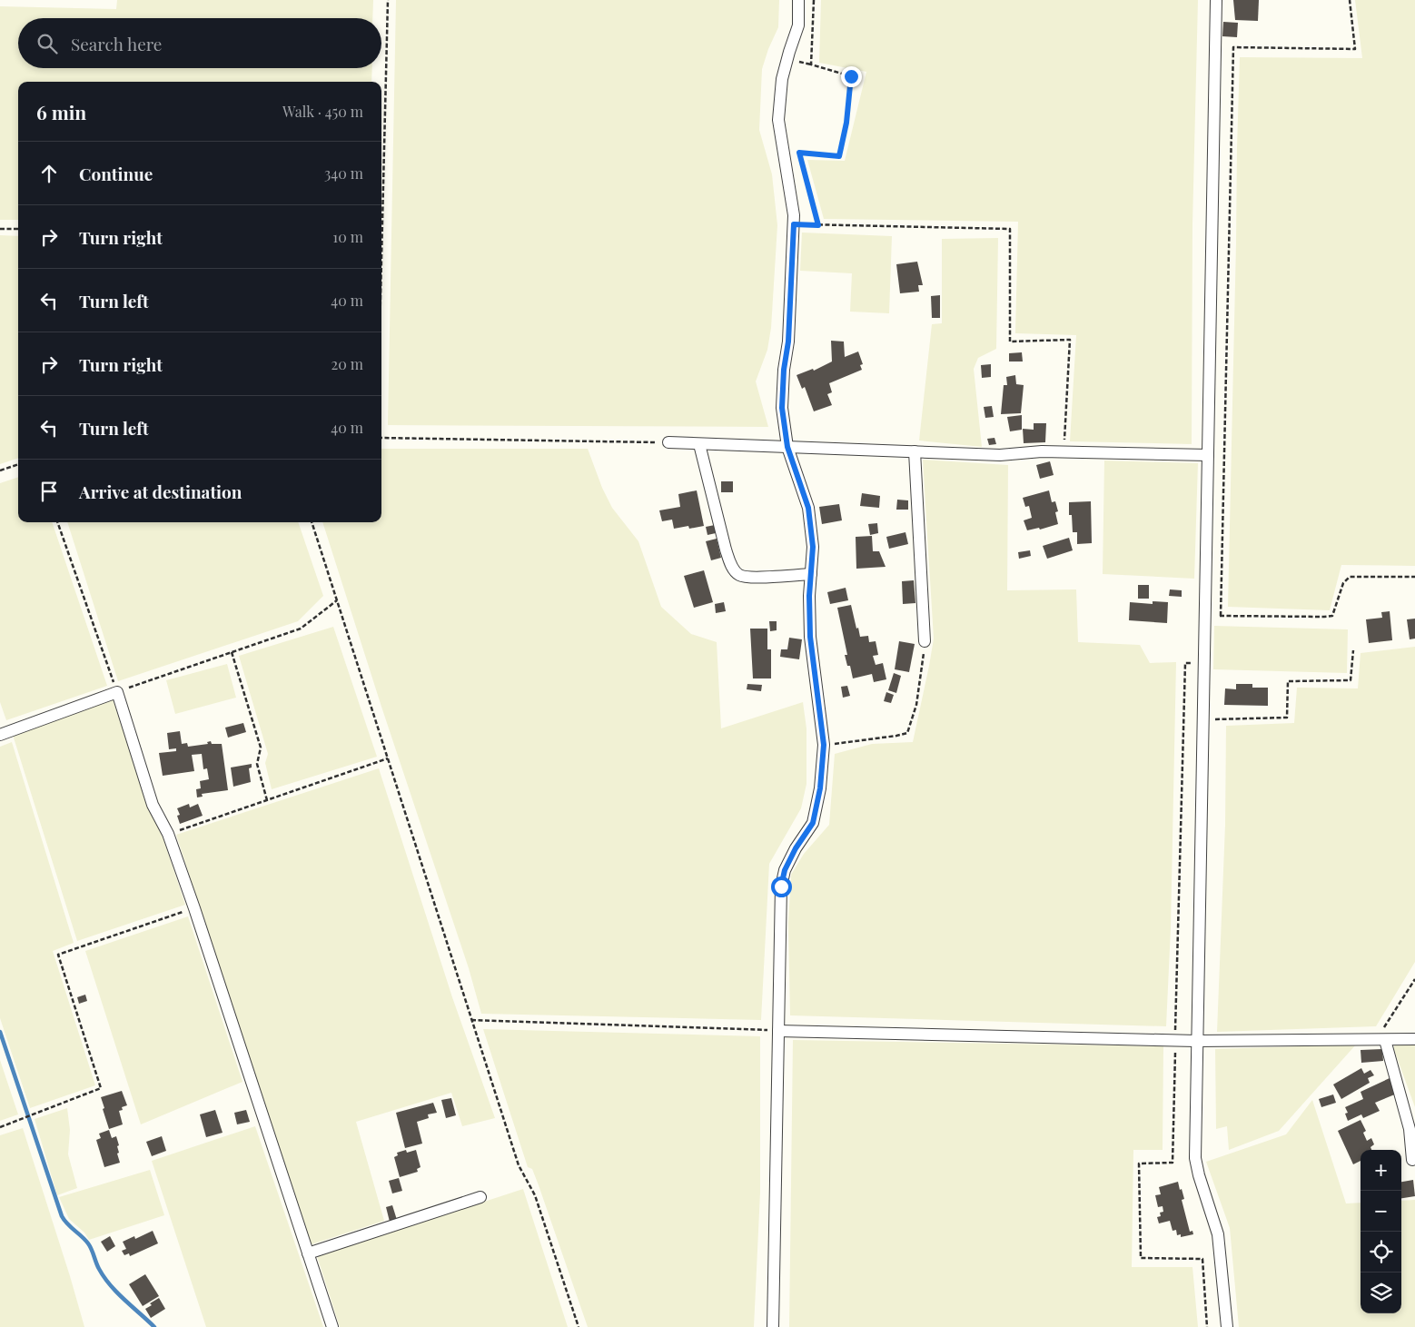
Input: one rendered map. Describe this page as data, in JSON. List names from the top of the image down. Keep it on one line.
{"page":{"search":"Search here","heading":["6 min","Walk · 450 m"],"list":[["Continue","340 m"],["Turn right","10 m"],["Turn left","40 m"],["Turn right","20 m"],["Turn left","40 m"],"Arrive at destination"],"map_buttons":["+","−"]}}
